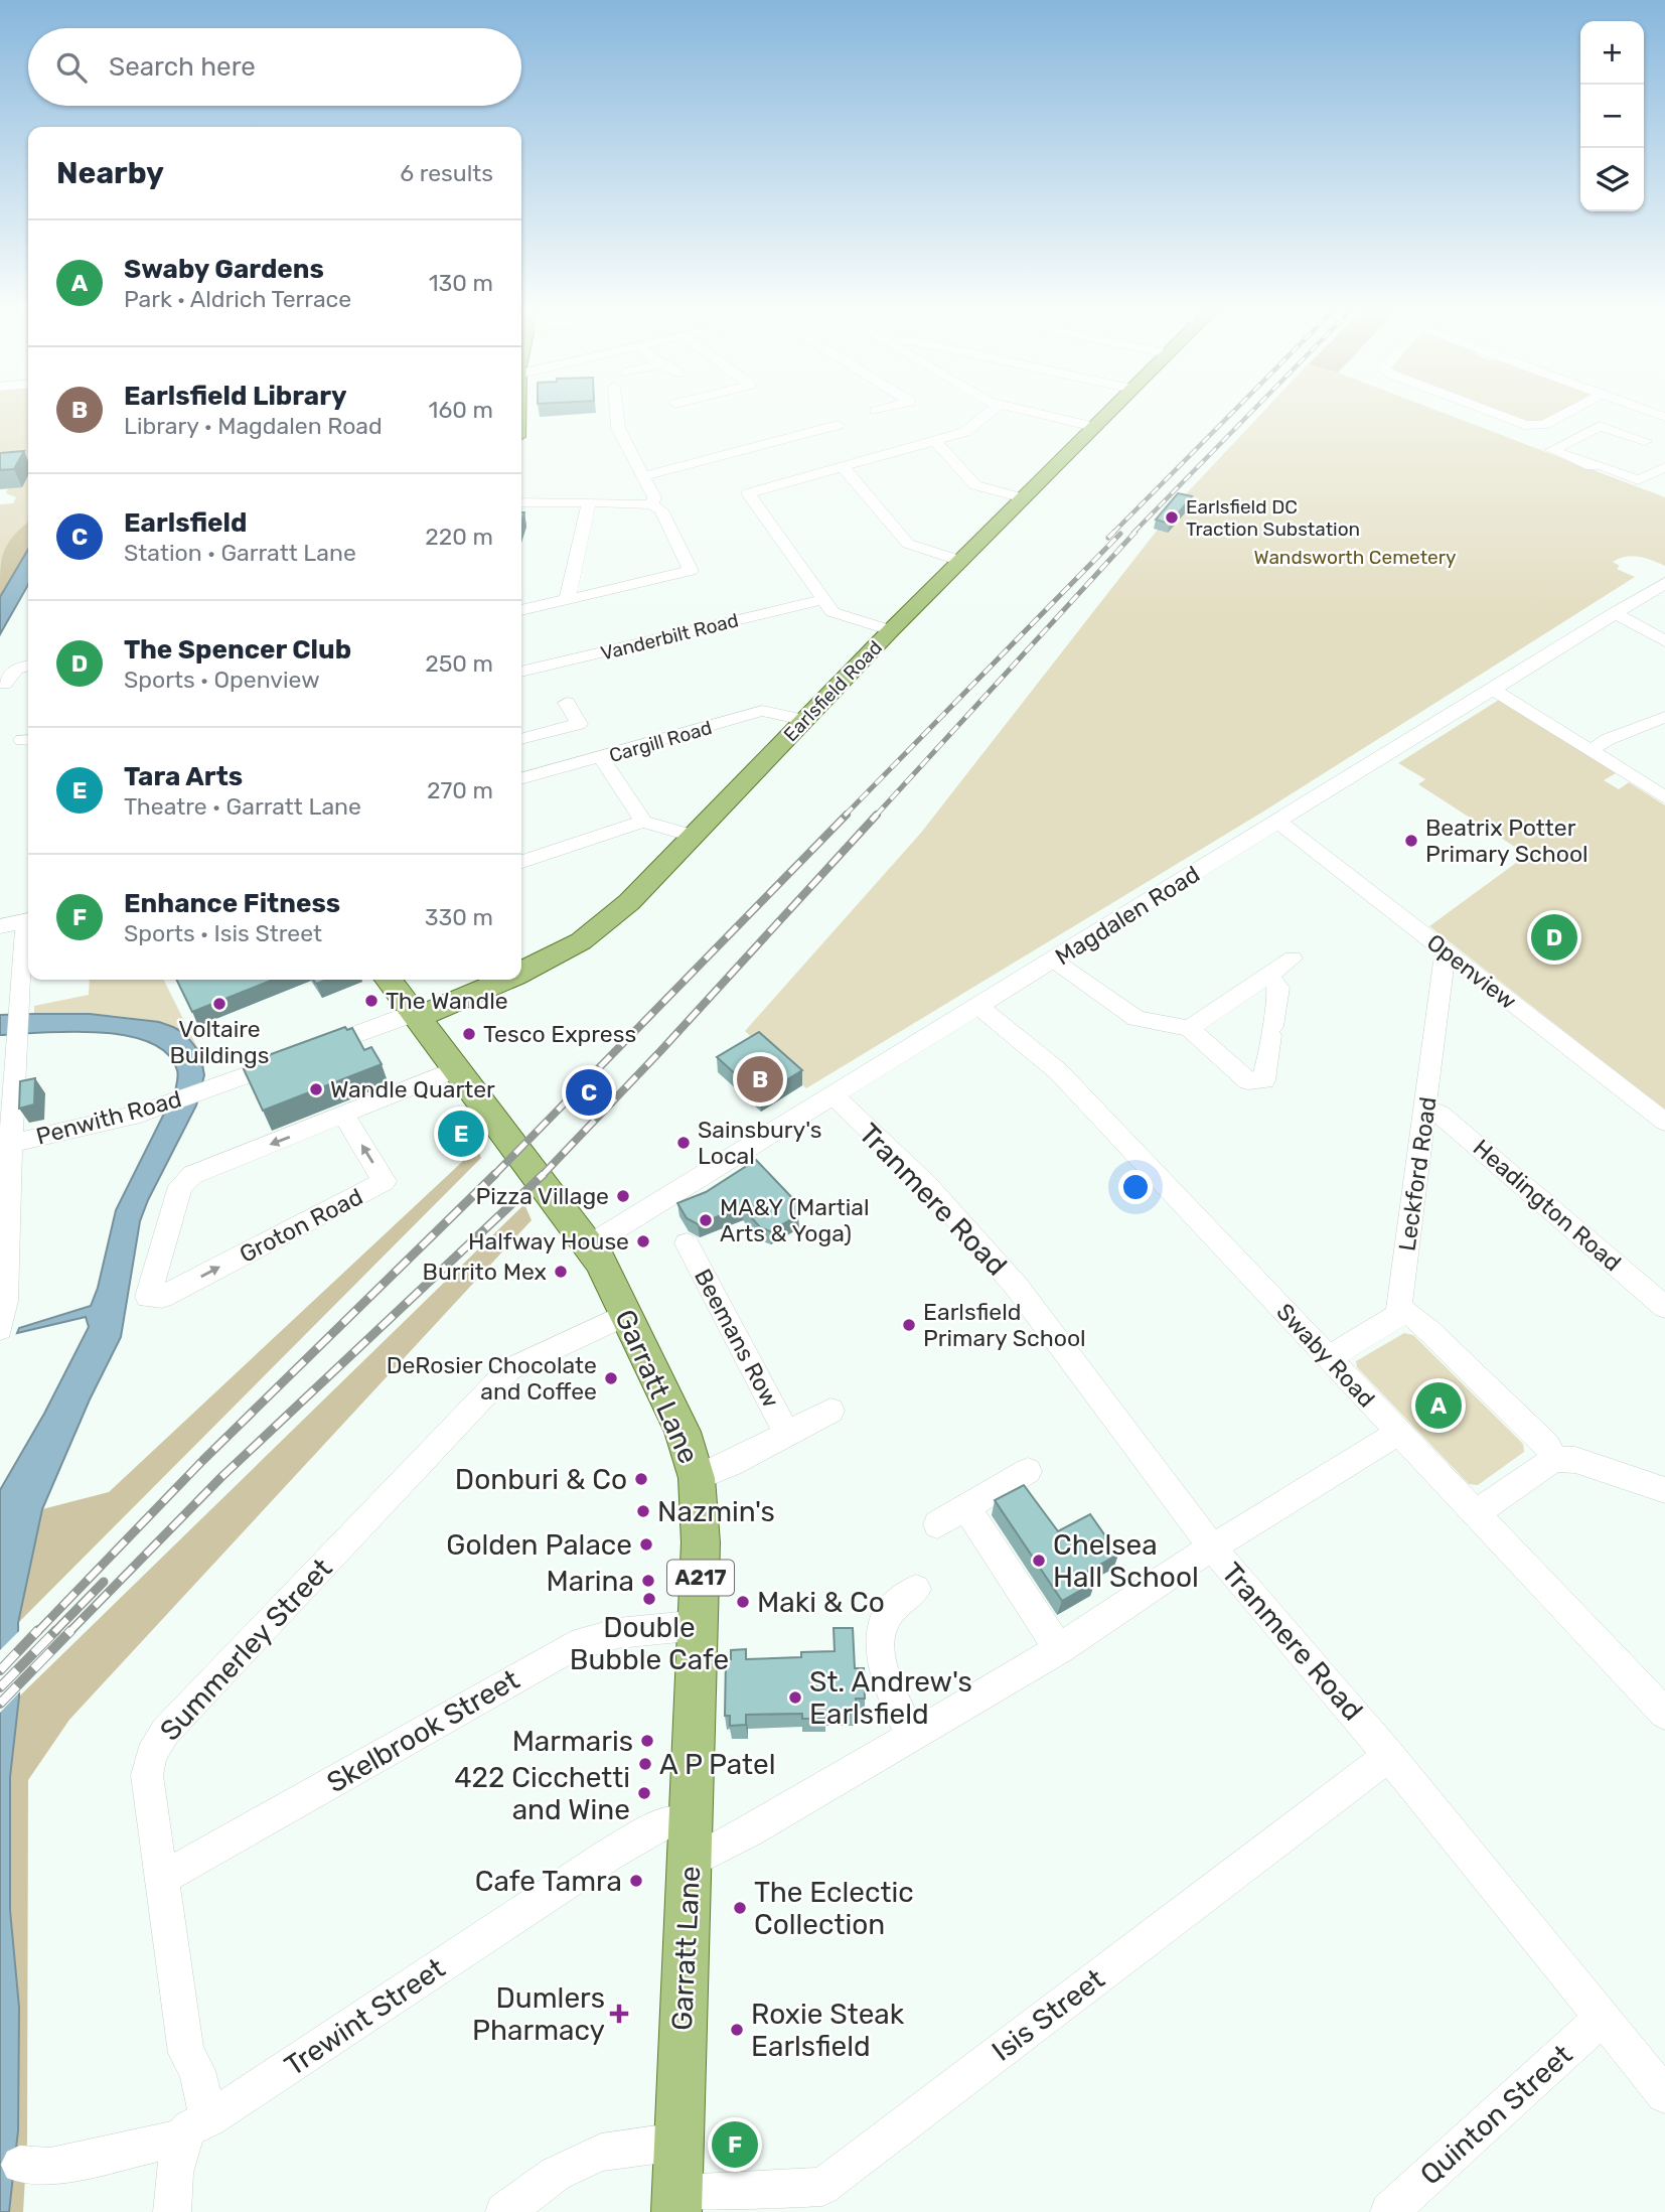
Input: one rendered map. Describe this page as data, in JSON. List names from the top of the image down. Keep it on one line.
{"streets":{"main road":["Earlsfield Road","Garratt Lane","A217"],"street":["Vanderbilt Road","Cargill Road","Magdalen Road","Openview","Penwith Road","Leckford Road","Tranmere Road","Headington Road","Groton Road","Beemans Row","Swaby Road","Summerley Street","Skelbrook Street","Isis Street","Trewint Street","Quinton Street"]},"crossings":[["Earlsfield Road","Cargill Road"],["Earlsfield Road","Penwith Road"],["Earlsfield Road","Garratt Lane"],["Magdalen Road","Openview"],["Magdalen Road","Tranmere Road"],["Magdalen Road","Swaby Road"],["Magdalen Road","Garratt Lane"],["Openview","Leckford Road"],["Penwith Road","Garratt Lane"],["Leckford Road","Headington Road"],["Tranmere Road","Isis Street"],["Tranmere Road","Trewint Street"],["Tranmere Road","Quinton Street"],["Beemans Row","Garratt Lane"],["Swaby Road","Trewint Street"],["Garratt Lane","Summerley Street"],["Garratt Lane","Skelbrook Street"],["Garratt Lane","Isis Street"],["Garratt Lane","Trewint Street"],["Summerley Street","Skelbrook Street"],["Summerley Street","Trewint Street"]],"parks":["Wandsworth Cemetery"],"places":{"other":["Earlsfield DC Traction Substation","Beatrix Potter Primary School","The Wandle","Voltaire Buildings","Tesco Express","Wandle Quarter","Sainsbury's Local","Pizza Village","MA&Y (Martial Arts & Yoga)","Halfway House","Burrito Mex","Earlsfield Primary School","DeRosier Chocolate and Coffee","Donburi & Co","Nazmin's","Golden Palace","Chelsea Hall School","Marina","Double Bubble Cafe","Maki & Co","St. Andrew's Earlsfield","Marmaris","A P Patel","422 Cicchetti and Wine","Cafe Tamra","The Eclectic Collection","Roxie Steak Earlsfield"],"health":["Dumlers Pharmacy"]},"page":{"map_buttons":["+","−"],"search":"Search here","heading":["Nearby","6 results"],"list":[{"mark":"A","name":"Swaby Gardens","note":"Park · Aldrich Terrace","value":"130 m"},{"mark":"B","name":"Earlsfield Library","note":"Library · Magdalen Road","value":"160 m"},{"mark":"C","name":"Earlsfield","note":"Station · Garratt Lane","value":"220 m"},{"mark":"D","name":"The Spencer Club","note":"Sports · Openview","value":"250 m"},{"mark":"E","name":"Tara Arts","note":"Theatre · Garratt Lane","value":"270 m"},{"mark":"F","name":"Enhance Fitness","note":"Sports · Isis Street","value":"330 m"}],"pins":["D","B","C","E","A","F"]}}
